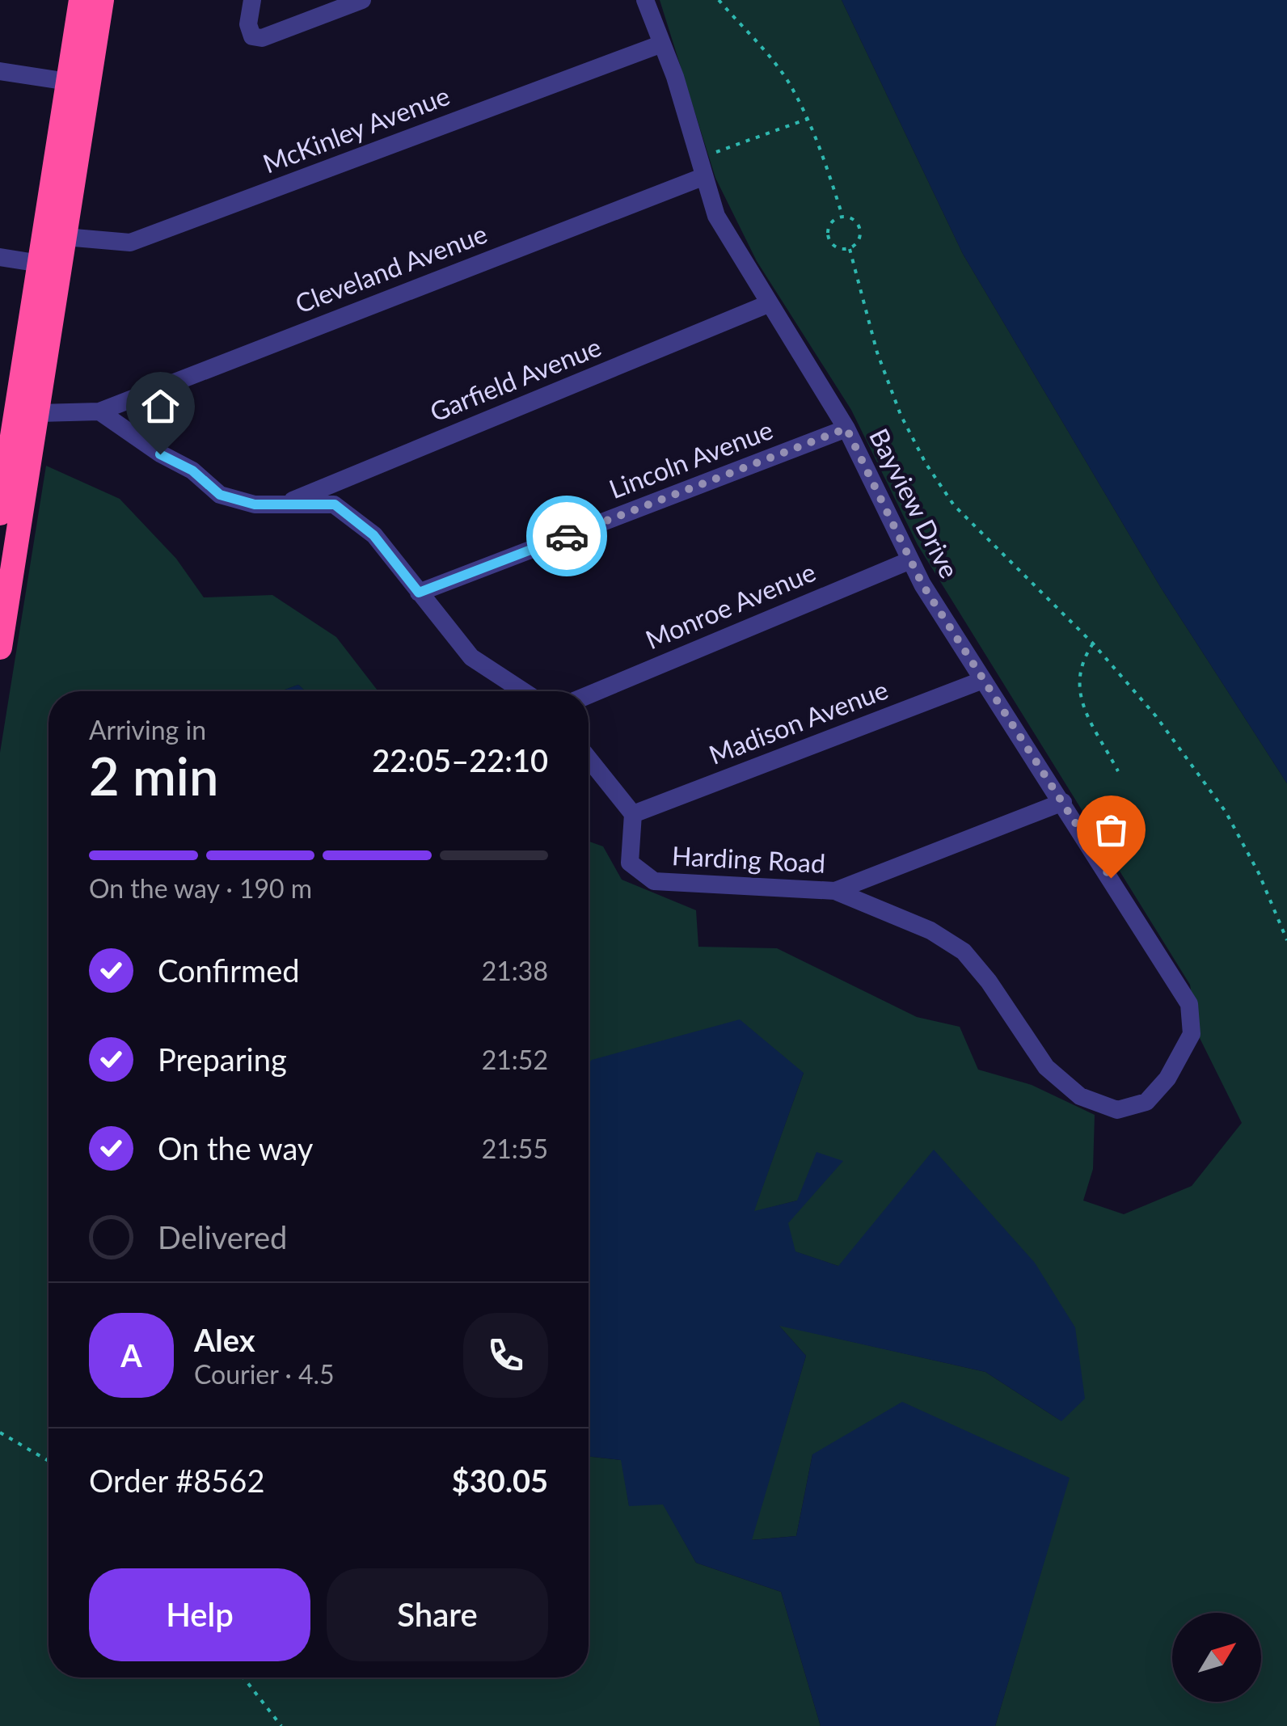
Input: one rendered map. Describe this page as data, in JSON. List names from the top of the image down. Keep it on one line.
{"streets":{"street":["McKinley Avenue","Cleveland Avenue","Garfield Avenue","Lincoln Avenue","Bayview Drive","Monroe Avenue","Madison Avenue","Harding Road"]},"crossings":[["McKinley Avenue","Bayview Drive"],["Cleveland Avenue","Bayview Drive"],["Garfield Avenue","Bayview Drive"],["Lincoln Avenue","Bayview Drive"],["Bayview Drive","Monroe Avenue"],["Bayview Drive","Madison Avenue"],["Bayview Drive","Harding Road"],["Madison Avenue","Harding Road"]],"north":"top right","page":{"heading":["2 min","Arriving in","22:05–22:10"],"panel":["Alex","Courier · 4.5","Order #8562","$30.05"],"bar":"On the way · 190 m","list":[["Confirmed","21:38"],["Preparing","21:52"],["On the way","21:55"],"Delivered"],"round":"A","buttons":["Help","Share"]}}
